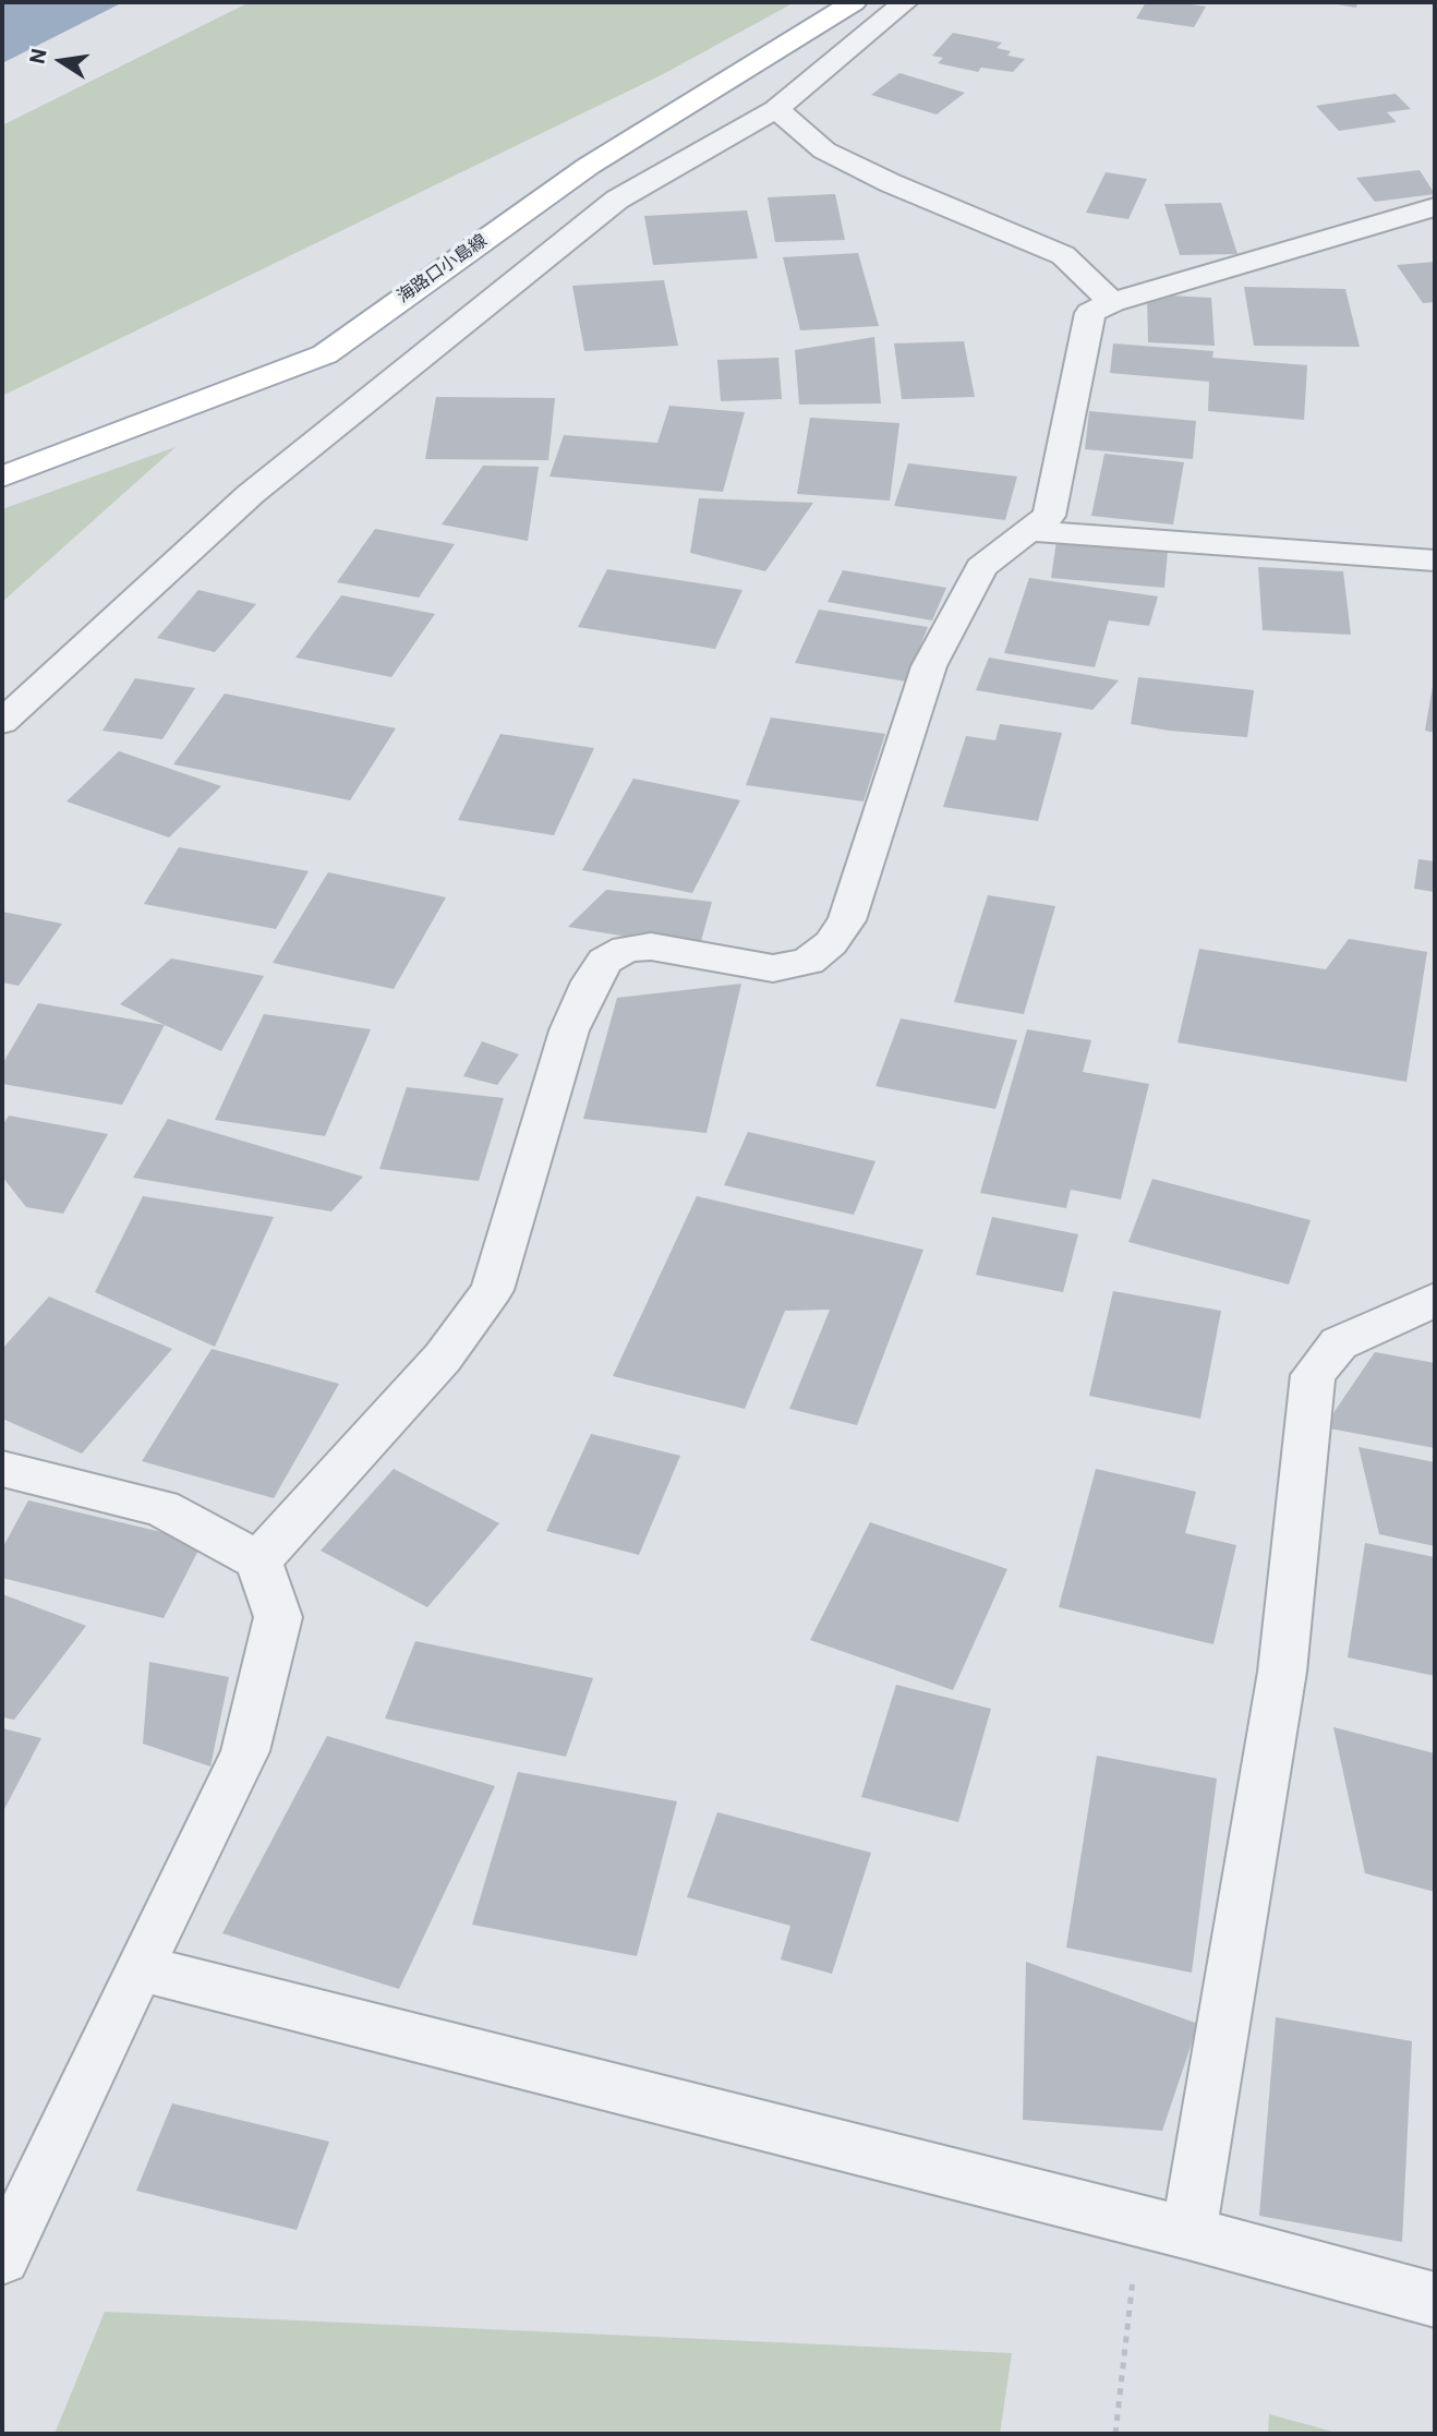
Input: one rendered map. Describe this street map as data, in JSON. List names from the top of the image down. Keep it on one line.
{"streets":{"main road":["海路口小島線"]},"north":"left"}
